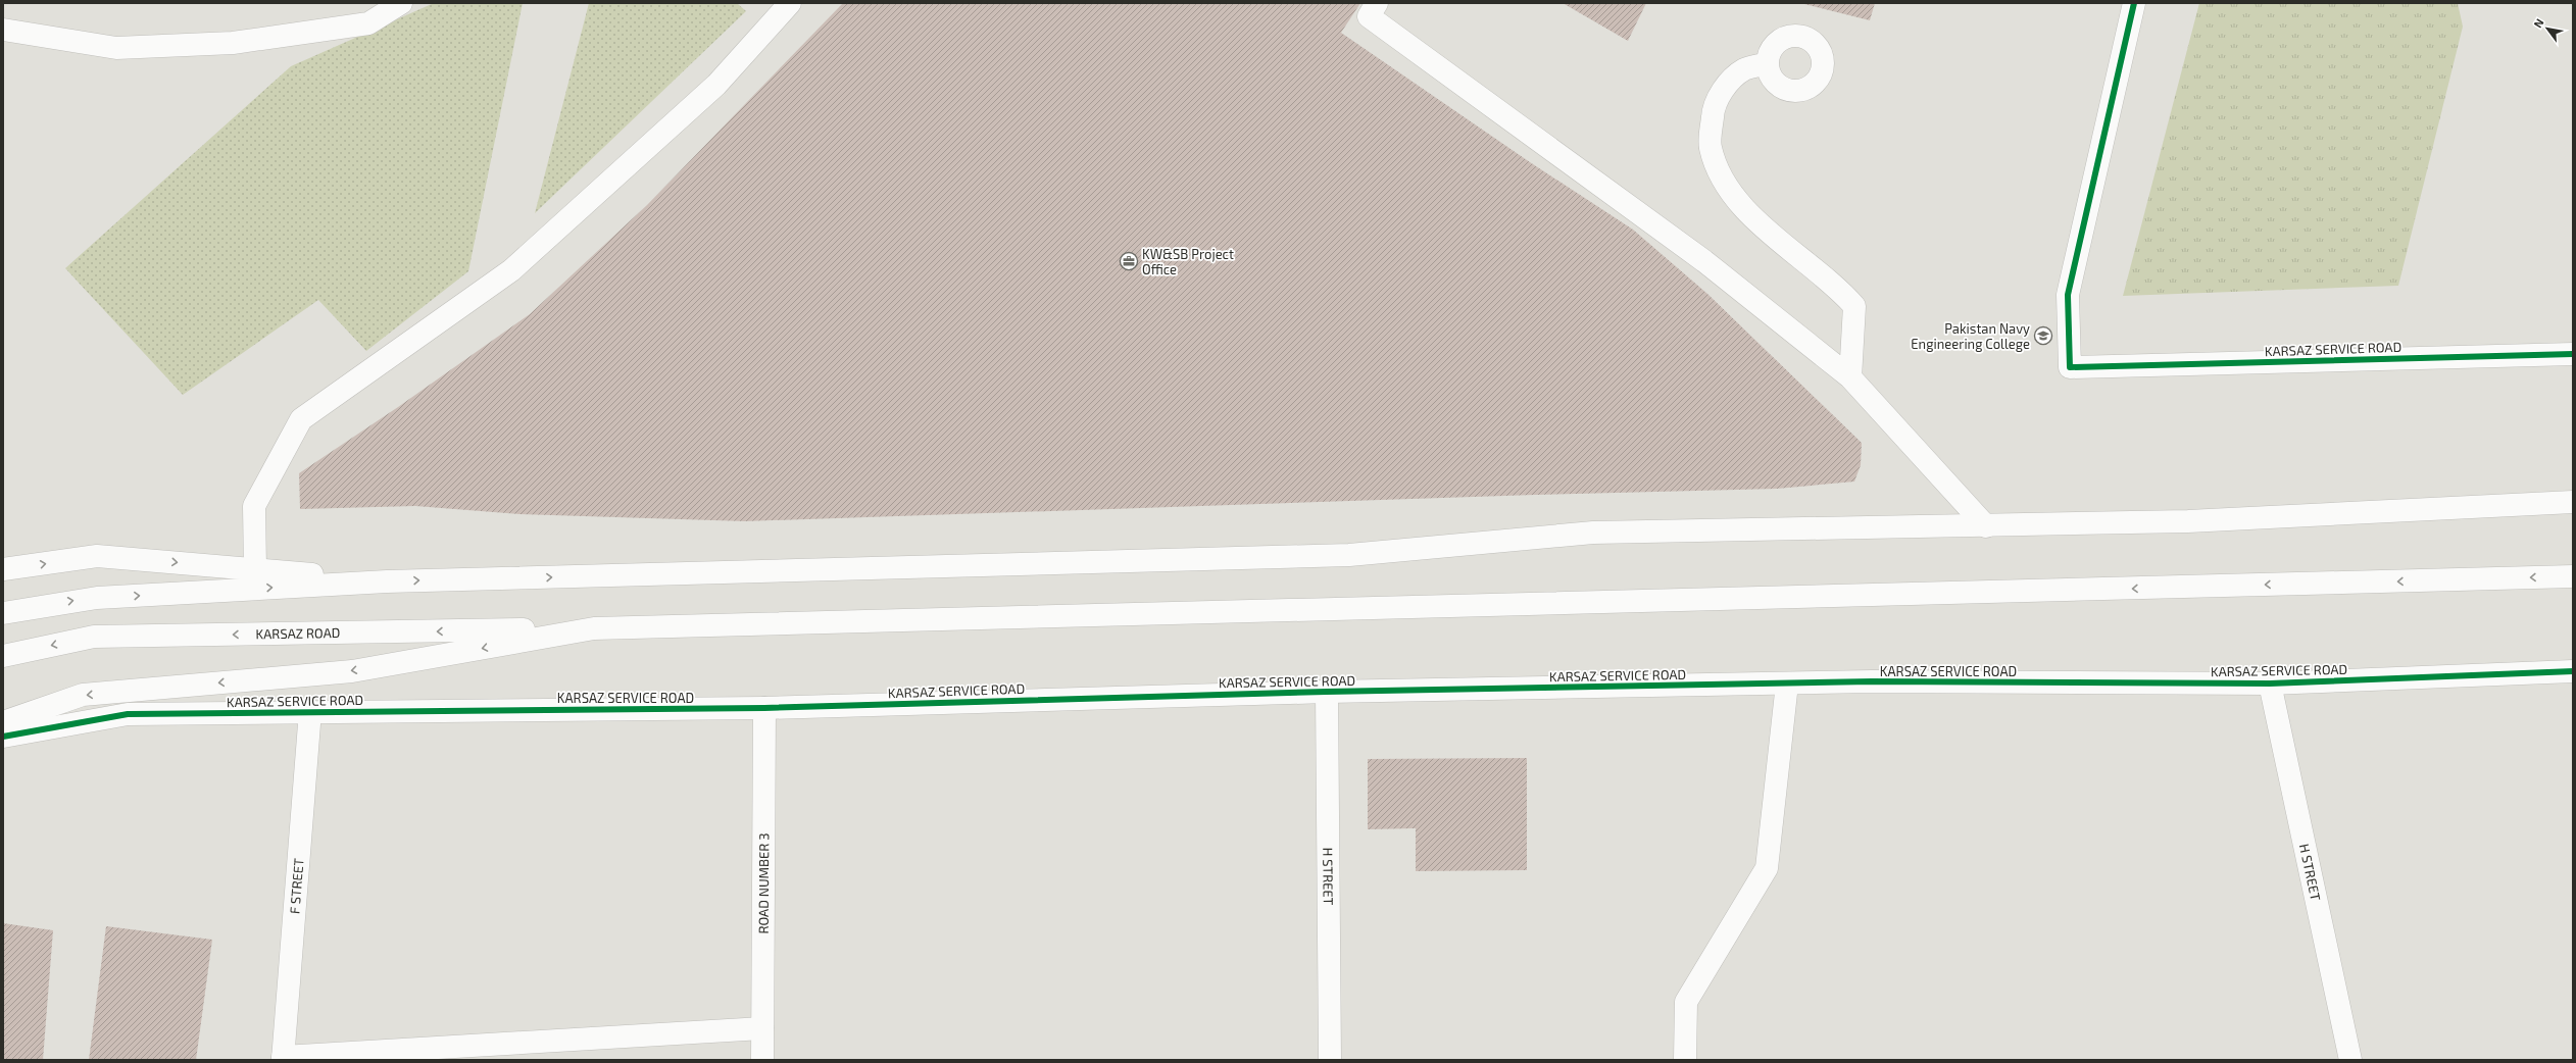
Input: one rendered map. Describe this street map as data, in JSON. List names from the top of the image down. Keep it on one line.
{"streets":{"main road":["KARSAZ SERVICE ROAD","KARSAZ ROAD","H STREET","ROAD NUMBER 3","F STREET"]},"crossings":[["KARSAZ SERVICE ROAD","H STREET"],["KARSAZ SERVICE ROAD","ROAD NUMBER 3"],["KARSAZ SERVICE ROAD","F STREET"]],"places":{"office":["KW&SB Project Office"],"school or university":["Pakistan Navy Engineering College"]},"north":"top left"}
